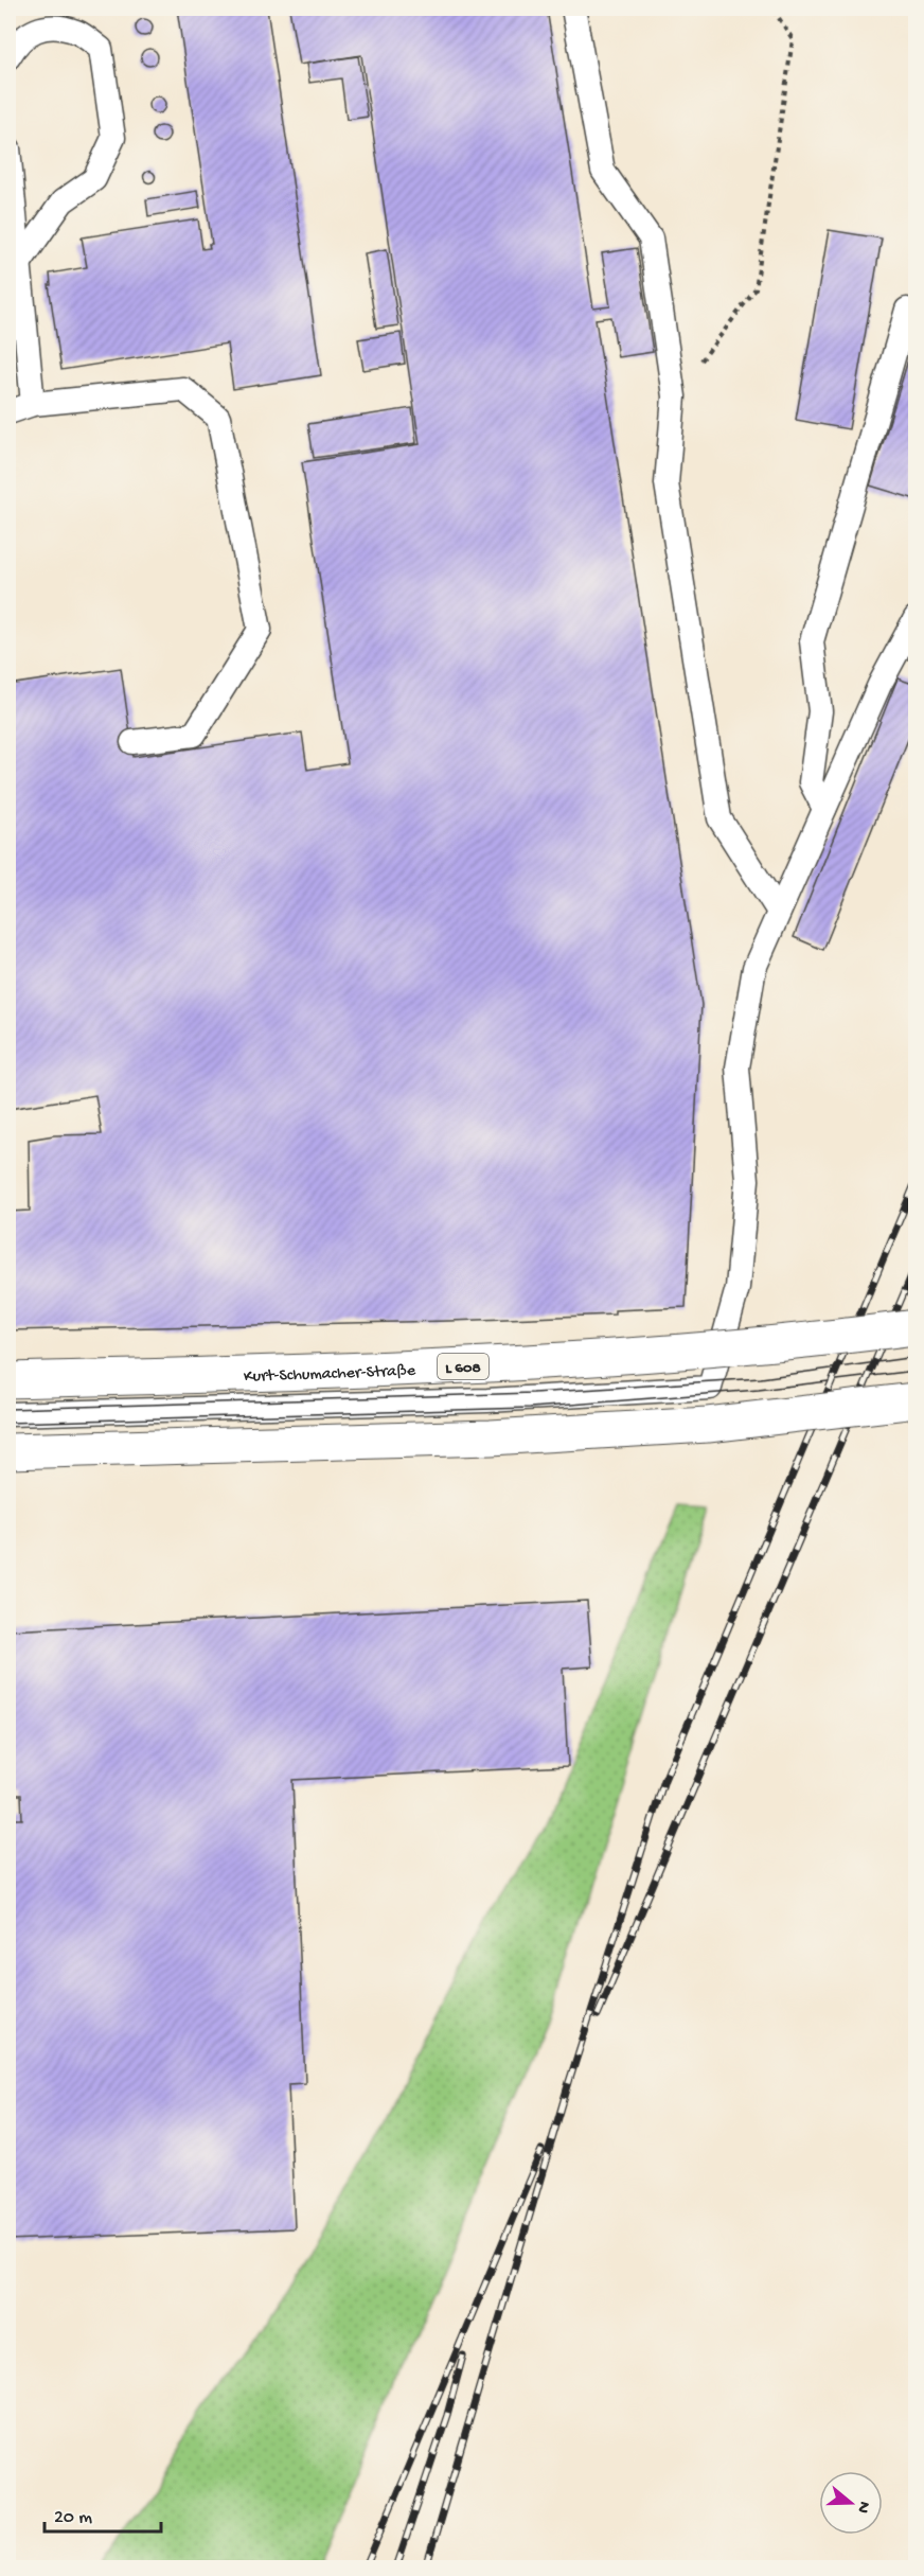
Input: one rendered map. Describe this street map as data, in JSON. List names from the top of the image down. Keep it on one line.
{"streets":{"main road":["L 608","Kurt-Schumacher-Straße"]},"scale_bar":"20 m","north":"right"}
